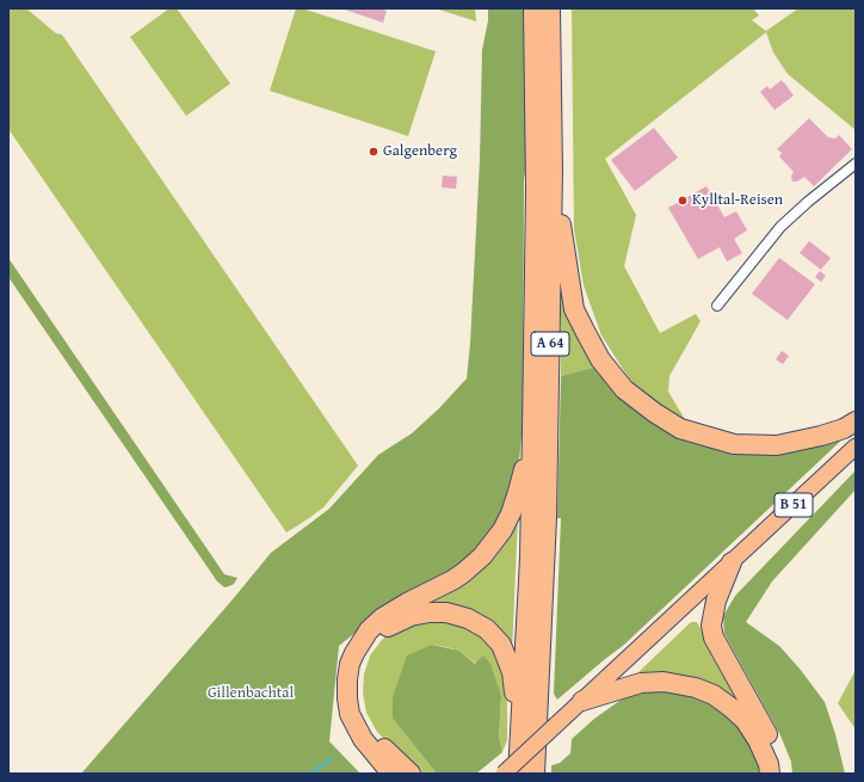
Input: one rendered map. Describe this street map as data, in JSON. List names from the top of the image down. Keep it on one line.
{"streets":{"highway":["A 64"],"main road":["B 51"]},"parks":["Gillenbachtal"],"places":["Galgenberg","Kylltal-Reisen"]}
